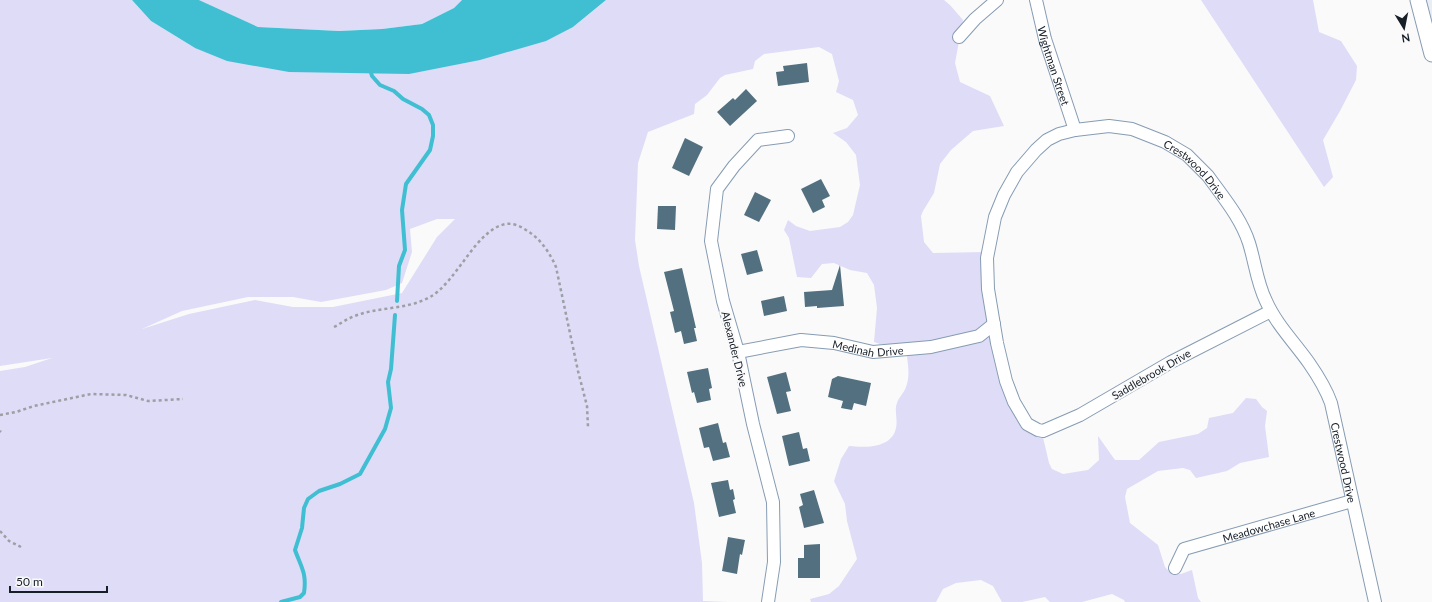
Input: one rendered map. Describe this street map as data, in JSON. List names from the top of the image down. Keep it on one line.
{"streets":{"street":["Wightman Street","Crestwood Drive","Medinah Drive","Alexander Drive","Saddlebrook Drive","Meadowchase Lane"]},"crossings":[["Wightman Street","Crestwood Drive"],["Crestwood Drive","Medinah Drive"],["Crestwood Drive","Saddlebrook Drive"],["Crestwood Drive","Meadowchase Lane"],["Medinah Drive","Alexander Drive"]],"scale_bar":"50 m","north":"bottom"}
